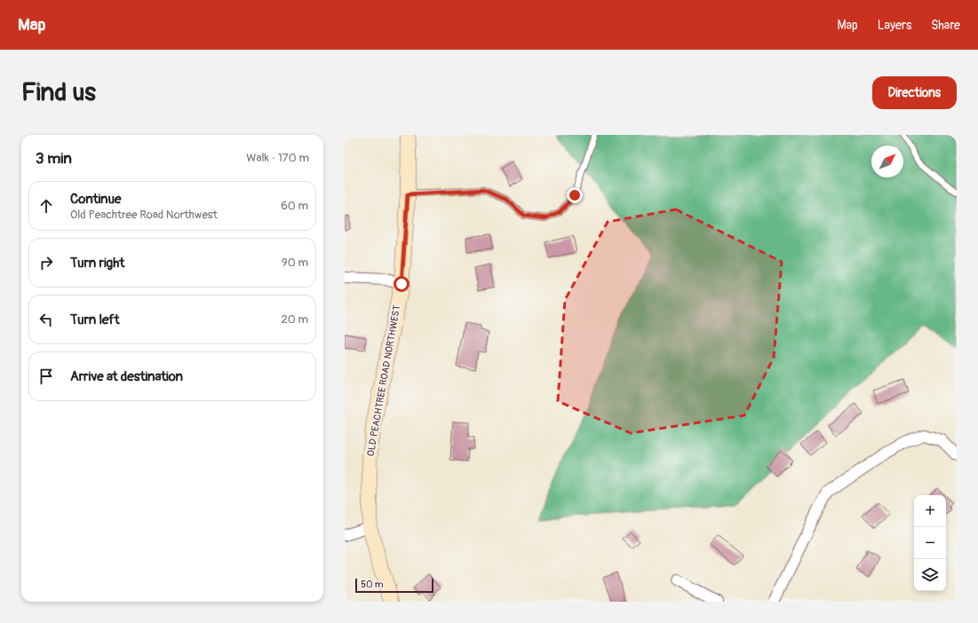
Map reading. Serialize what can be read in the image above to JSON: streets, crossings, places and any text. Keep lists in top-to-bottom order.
{
  "streets": {
    "main road": ["OLD PEACHTREE ROAD NORTHWEST"]
  },
  "scale_bar": "50 m",
  "north": "top right",
  "page": {
    "header": "Map",
    "nav": ["Map", "Layers", "Share"],
    "buttons": "Directions",
    "title": "Find us",
    "heading": ["3 min", "Walk · 170 m"],
    "list": [
      ["Continue", "Old Peachtree Road Northwest", "60 m"],
      ["Turn right", "90 m"],
      ["Turn left", "20 m"],
      "Arrive at destination"
    ],
    "map_buttons": ["+", "−"],
    "scale": "50 m"
  }
}
